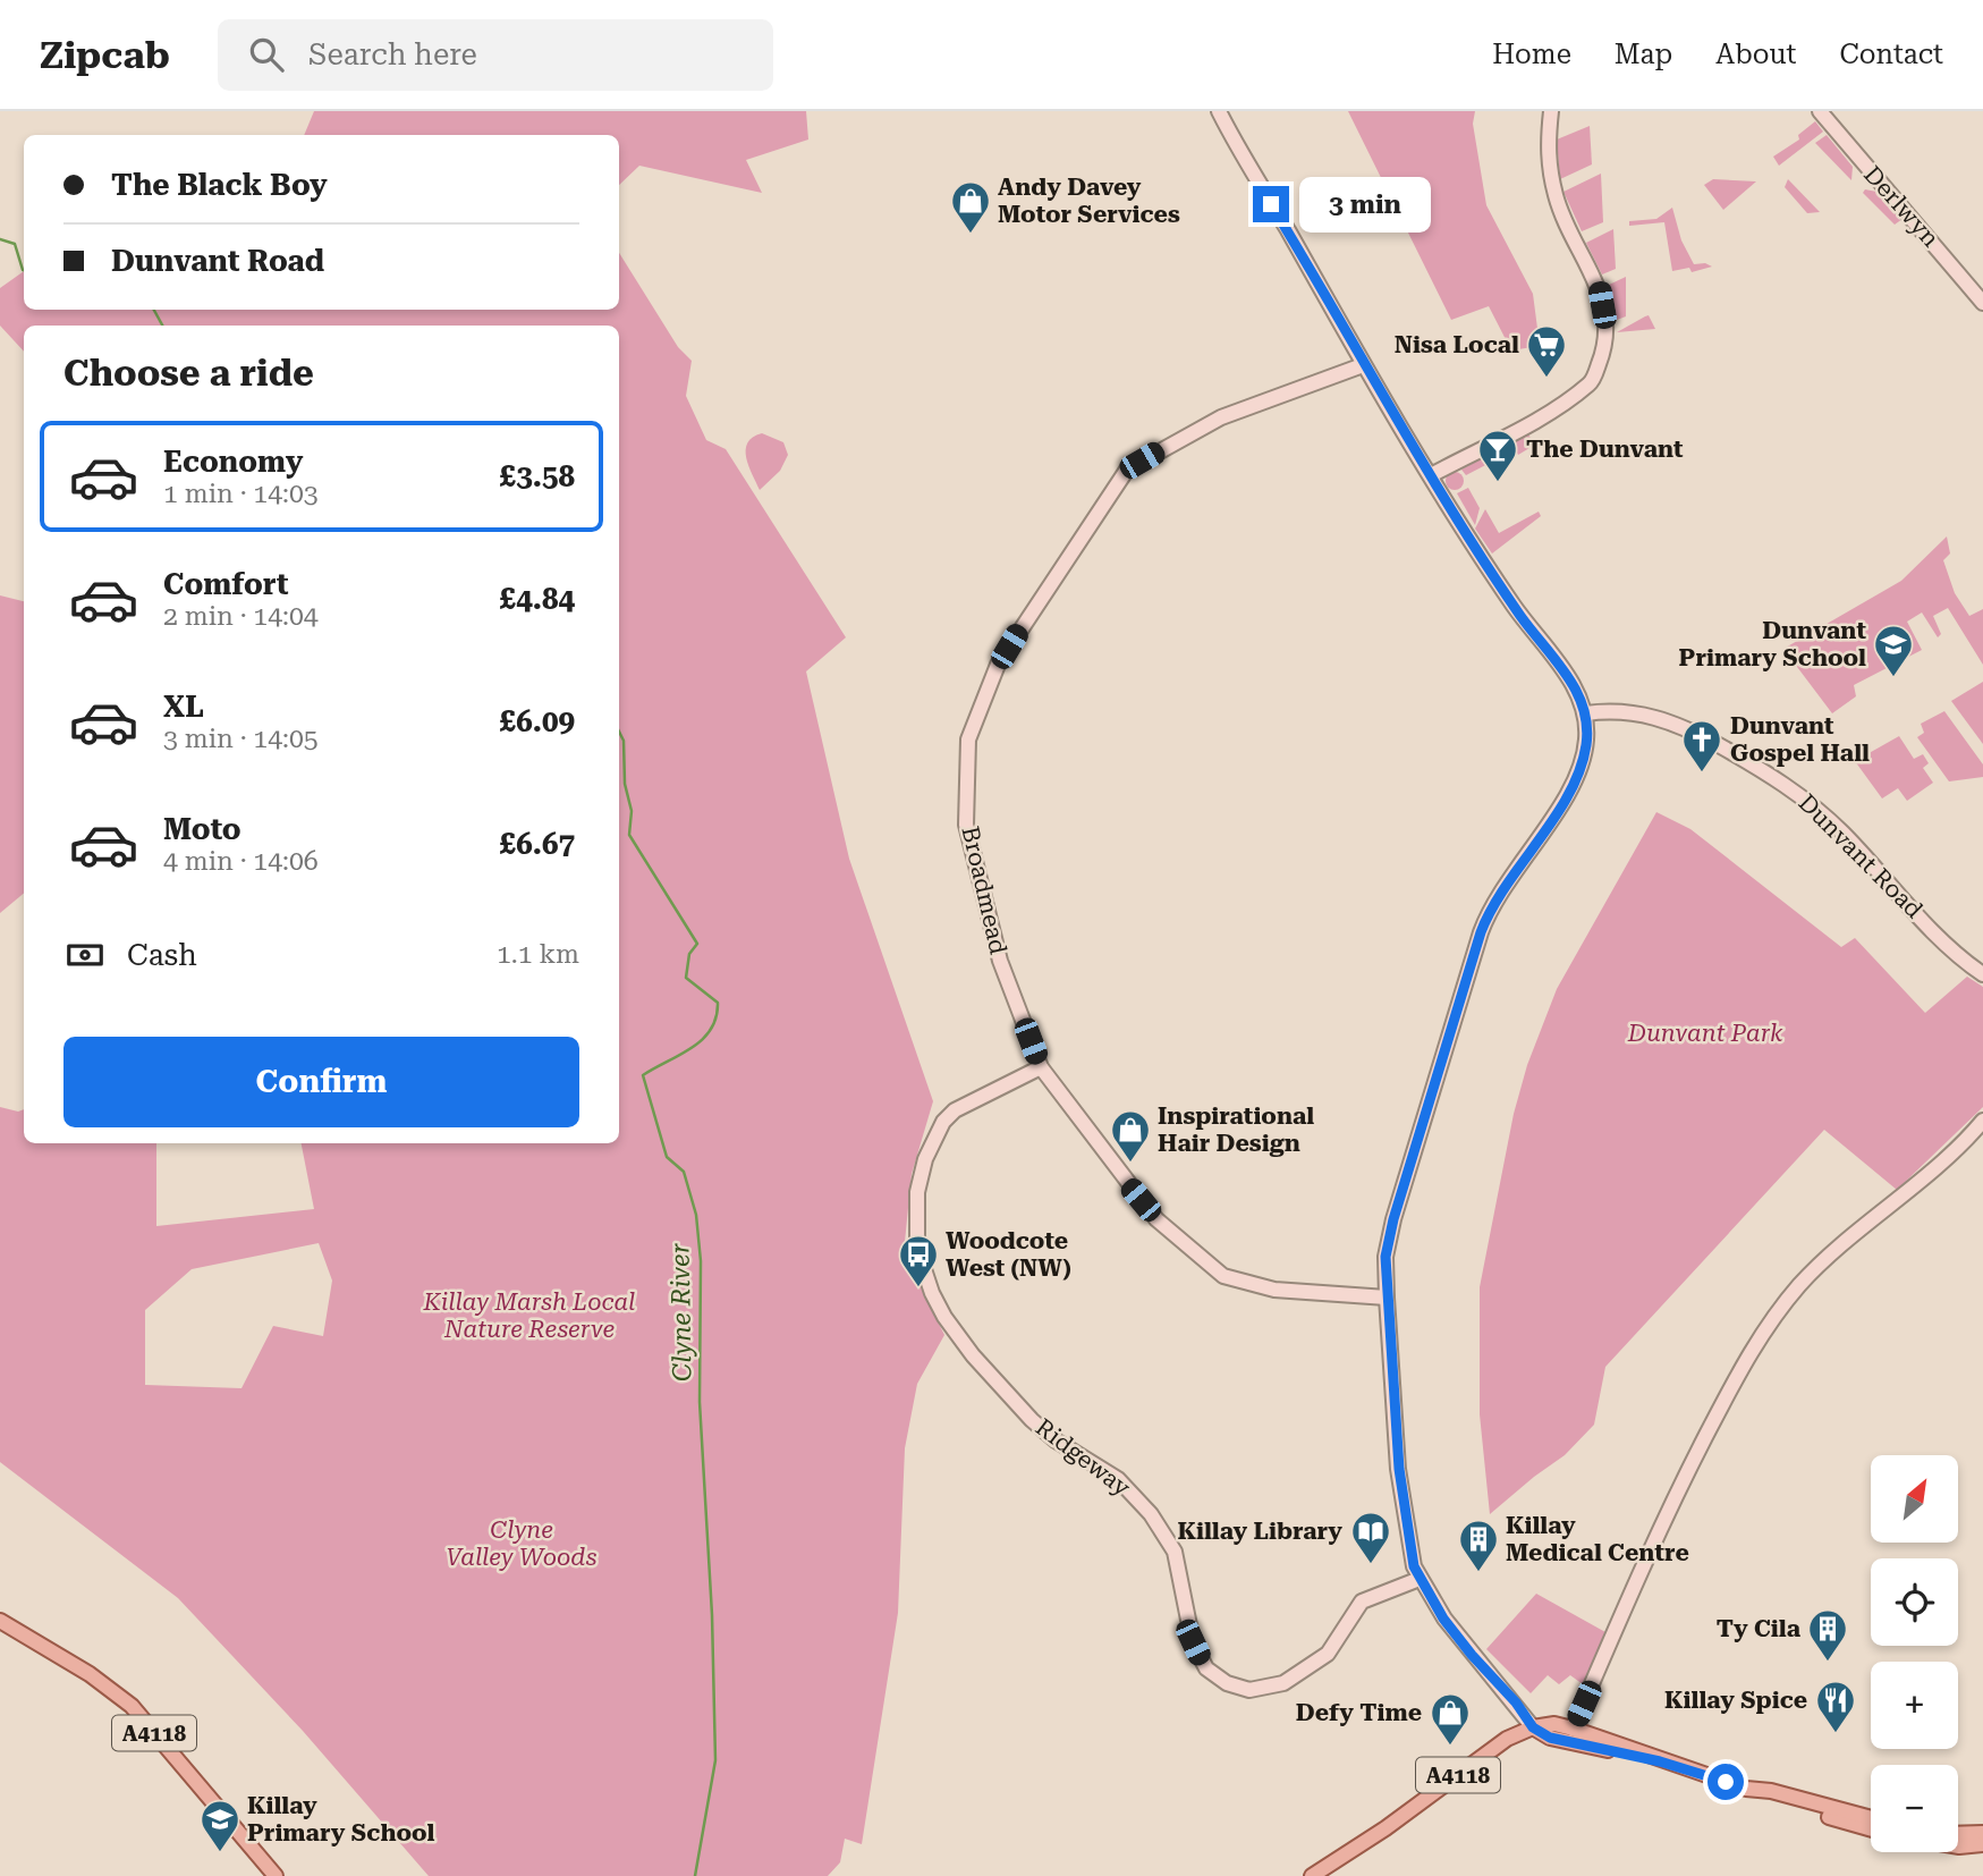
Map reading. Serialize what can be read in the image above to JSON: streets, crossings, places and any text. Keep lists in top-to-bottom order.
{
  "streets": {
    "main road": ["A4118"],
    "street": [
      "Derlwyn",
      "Dunvant Road",
      "Broadmead",
      "Ridgeway"
    ]
  },
  "crossings": [
    ["Broadmead", "Ridgeway"]
  ],
  "water": ["Clyne River"],
  "parks": ["Dunvant Park", "Killay Marsh Local Nature Reserve", "Clyne Valley Woods"],
  "places": {
    "shop": ["Andy Davey Motor Services", "Inspirational Hair Design", "Defy Time"],
    "supermarket": ["Nisa Local"],
    "bar": ["The Dunvant"],
    "school or university": ["Dunvant Primary School", "Killay Primary School"],
    "church": ["Dunvant Gospel Hall"],
    "bus stop": ["Woodcote West (NW)"],
    "library": ["Killay Library"],
    "building": ["Killay Medical Centre", "Ty Cila"],
    "restaurant": ["Killay Spice"]
  },
  "north": "top right",
  "page": {
    "header": "Zipcab",
    "search": "Search here",
    "nav": [
      "Home",
      "Map",
      "About",
      "Contact"
    ],
    "banner": ["The Black Boy", "Dunvant Road"],
    "bubble": "3 min",
    "heading": "Choose a ride",
    "list": [
      {
        "name": "Economy",
        "note": "1 min · 14:03",
        "value": "£3.58"
      },
      {
        "name": "Comfort",
        "note": "2 min · 14:04",
        "value": "£4.84"
      },
      {
        "name": "XL",
        "note": "3 min · 14:05",
        "value": "£6.09"
      },
      {
        "name": "Moto",
        "note": "4 min · 14:06",
        "value": "£6.67"
      }
    ],
    "pay": ["Cash", "1.1 km"],
    "buttons": "Confirm",
    "map_buttons": ["+", "−"]
  }
}
